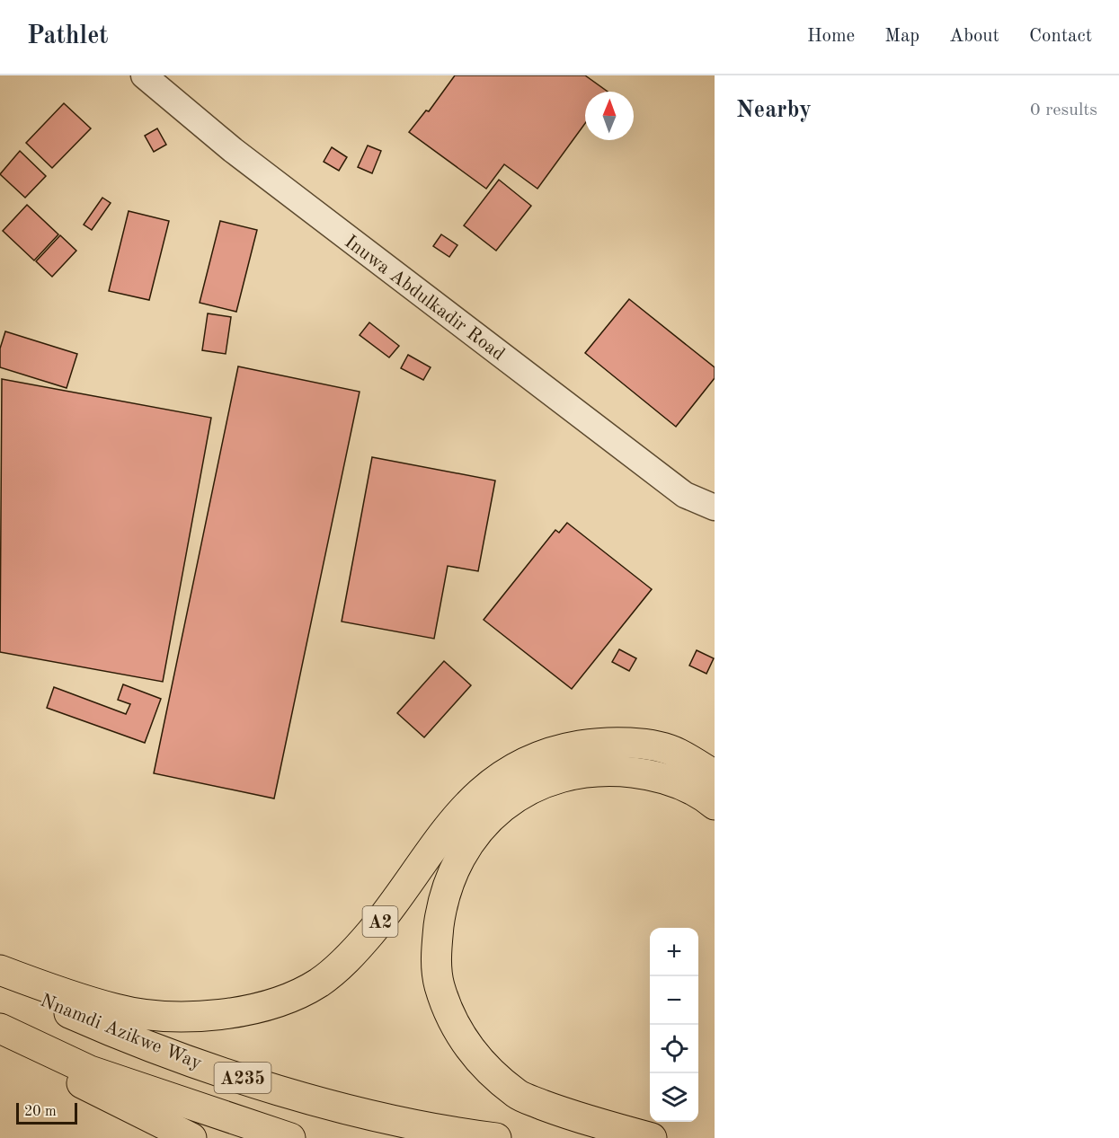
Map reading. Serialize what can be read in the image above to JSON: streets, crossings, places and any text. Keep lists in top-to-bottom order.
{
  "streets": {
    "highway": ["A2", "Nnamdi Azikwe Way", "A235"],
    "street": ["Inuwa Abdulkadir Road"]
  },
  "scale_bar": "20 m",
  "north": "top",
  "page": {
    "header": "Pathlet",
    "nav": [
      "Home",
      "Map",
      "About",
      "Contact"
    ],
    "heading": ["Nearby", "0 results"],
    "map_buttons": ["+", "−"],
    "scale": "20 m"
  }
}
